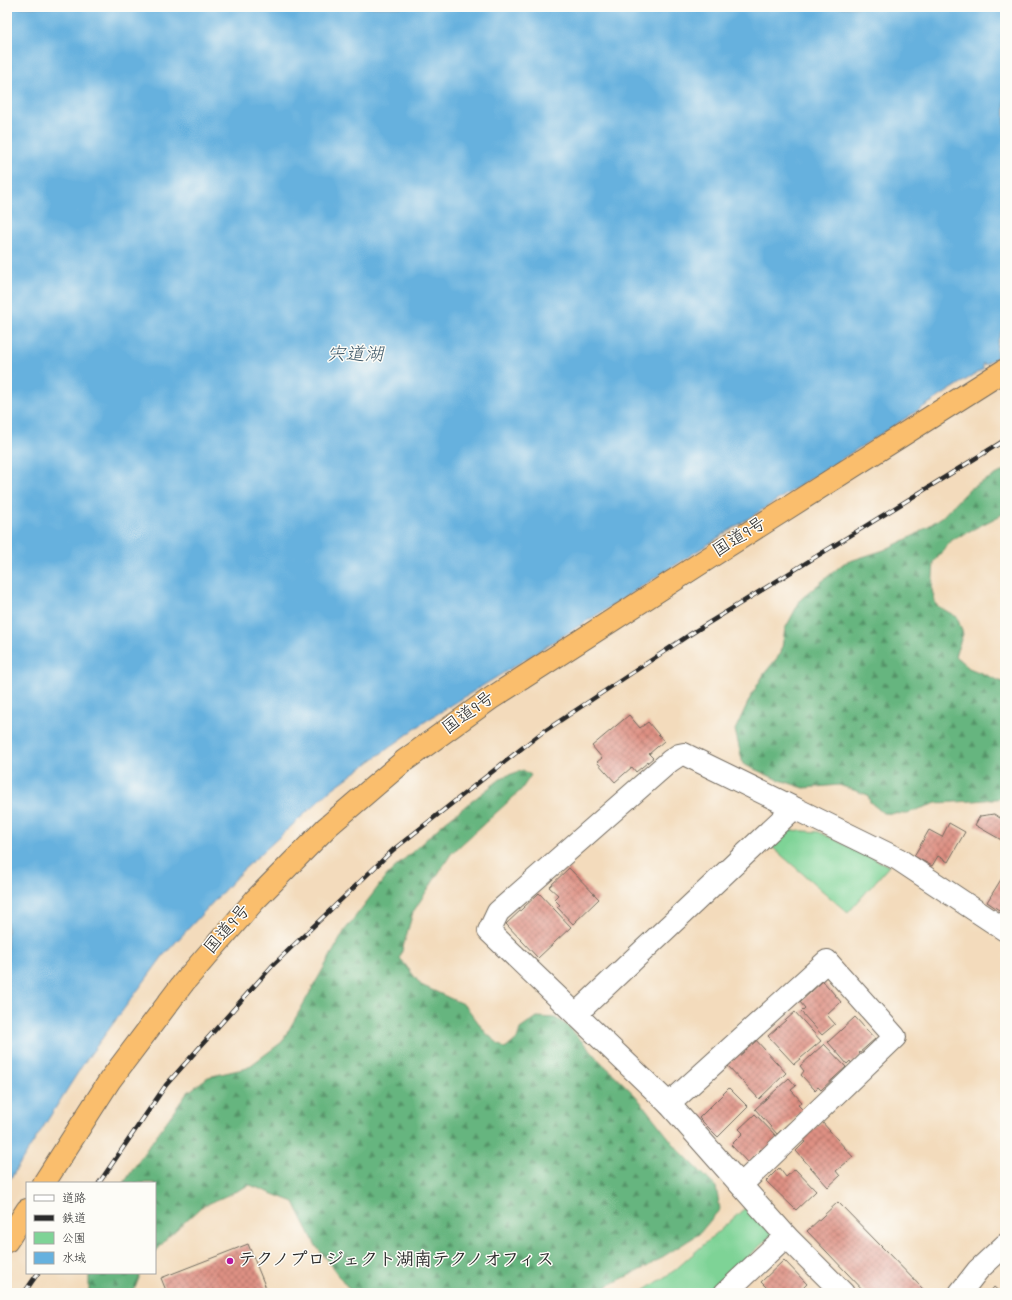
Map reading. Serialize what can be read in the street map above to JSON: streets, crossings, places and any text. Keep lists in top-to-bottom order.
{
  "streets": {
    "highway": ["国道9号"]
  },
  "water": ["宍道湖"],
  "places": ["テクノプロジェクト湖南テクノオフィス"],
  "legend": [
    "道路",
    "鉄道",
    "公園",
    "水域"
  ]
}
